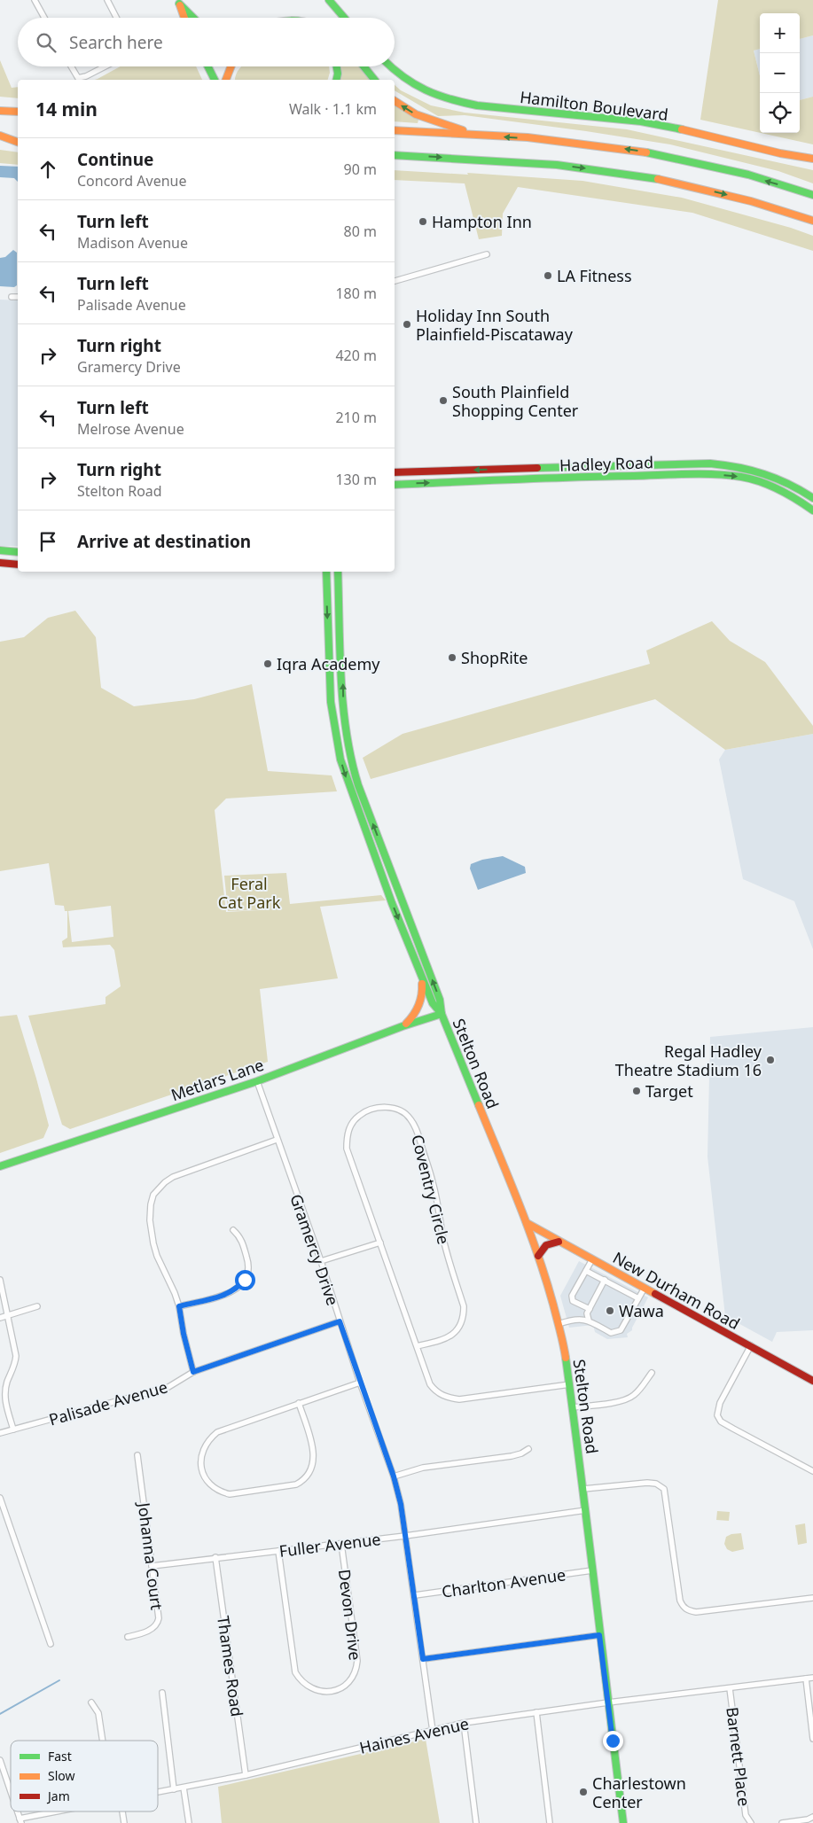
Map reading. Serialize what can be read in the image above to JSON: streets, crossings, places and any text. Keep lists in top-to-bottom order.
{
  "streets": {
    "main road": [
      "Hamilton Boulevard",
      "Hadley Road",
      "Stelton Road",
      "Metlars Lane",
      "New Durham Road"
    ],
    "street": [
      "Coventry Circle",
      "Gramercy Drive",
      "Palisade Avenue",
      "Fuller Avenue",
      "Johanna Court",
      "Charlton Avenue",
      "Devon Drive",
      "Thames Road",
      "Haines Avenue",
      "Barnett Place"
    ]
  },
  "crossings": [
    ["Stelton Road", "Metlars Lane"],
    ["Stelton Road", "Coventry Circle"],
    ["Stelton Road", "New Durham Road"],
    ["Stelton Road", "Fuller Avenue"],
    ["Stelton Road", "Charlton Avenue"],
    ["Stelton Road", "Haines Avenue"],
    ["Metlars Lane", "Gramercy Drive"],
    ["Gramercy Drive", "Palisade Avenue"],
    ["Gramercy Drive", "Fuller Avenue"],
    ["Gramercy Drive", "Charlton Avenue"],
    ["Gramercy Drive", "Haines Avenue"],
    ["Fuller Avenue", "Johanna Court"],
    ["Fuller Avenue", "Devon Drive"],
    ["Fuller Avenue", "Thames Road"],
    ["Thames Road", "Haines Avenue"],
    ["Haines Avenue", "Barnett Place"]
  ],
  "parks": ["Feral Cat Park"],
  "places": [
    "Hampton Inn",
    "LA Fitness",
    "Holiday Inn South Plainfield-Piscataway",
    "South Plainfield Shopping Center",
    "ShopRite",
    "Iqra Academy",
    "Regal Hadley Theatre Stadium 16",
    "Target",
    "Wawa",
    "Charlestown Center"
  ],
  "legend": ["Fast", "Slow", "Jam"],
  "page": {
    "map_buttons": ["+", "−"],
    "search": "Search here",
    "heading": ["14 min", "Walk · 1.1 km"],
    "list": [
      ["Continue", "Concord Avenue", "90 m"],
      ["Turn left", "Madison Avenue", "80 m"],
      ["Turn left", "Palisade Avenue", "180 m"],
      ["Turn right", "Gramercy Drive", "420 m"],
      ["Turn left", "Melrose Avenue", "210 m"],
      ["Turn right", "Stelton Road", "130 m"],
      "Arrive at destination"
    ]
  }
}
